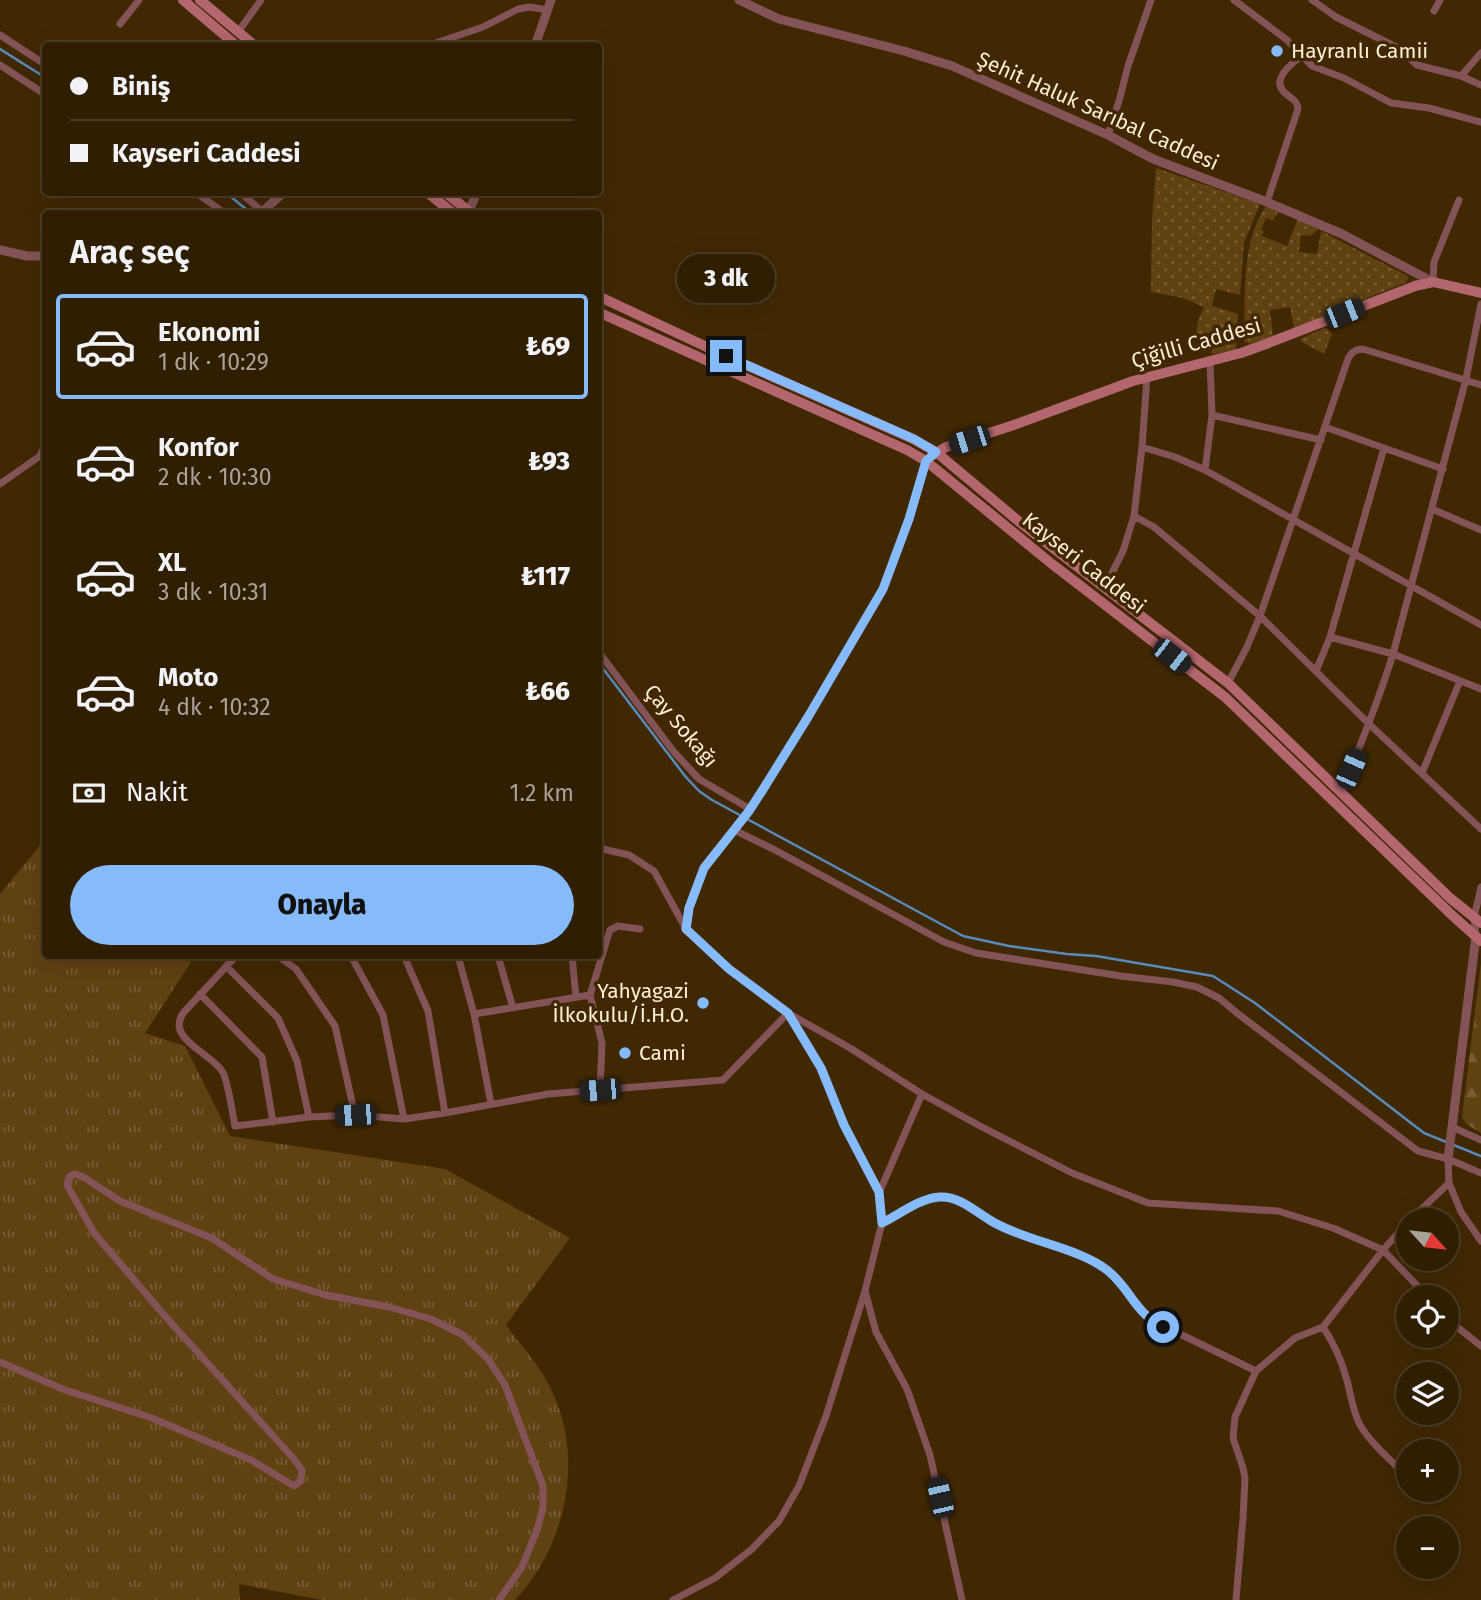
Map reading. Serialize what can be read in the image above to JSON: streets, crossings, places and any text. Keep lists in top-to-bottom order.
{
  "streets": {
    "main road": ["Çiğilli Caddesi", "Kayseri Caddesi"],
    "street": ["Şehit Haluk Sarıbal Caddesi", "Çay Sokağı"]
  },
  "crossings": [
    ["Şehit Haluk Sarıbal Caddesi", "Çiğilli Caddesi"],
    ["Çiğilli Caddesi", "Kayseri Caddesi"]
  ],
  "places": ["Hayranlı Camii", "Yahyagazi İlkokulu/İ.H.O.", "Cami"],
  "north": "bottom right",
  "page": {
    "banner": ["Biniş", "Kayseri Caddesi"],
    "heading": "Araç seç",
    "bubble": "3 dk",
    "list": [
      {
        "name": "Ekonomi",
        "note": "1 dk · 10:29",
        "value": "₺69"
      },
      {
        "name": "Konfor",
        "note": "2 dk · 10:30",
        "value": "₺93"
      },
      {
        "name": "XL",
        "note": "3 dk · 10:31",
        "value": "₺117"
      },
      {
        "name": "Moto",
        "note": "4 dk · 10:32",
        "value": "₺66"
      }
    ],
    "pay": ["Nakit", "1.2 km"],
    "buttons": "Onayla",
    "map_buttons": ["+", "−"]
  }
}
